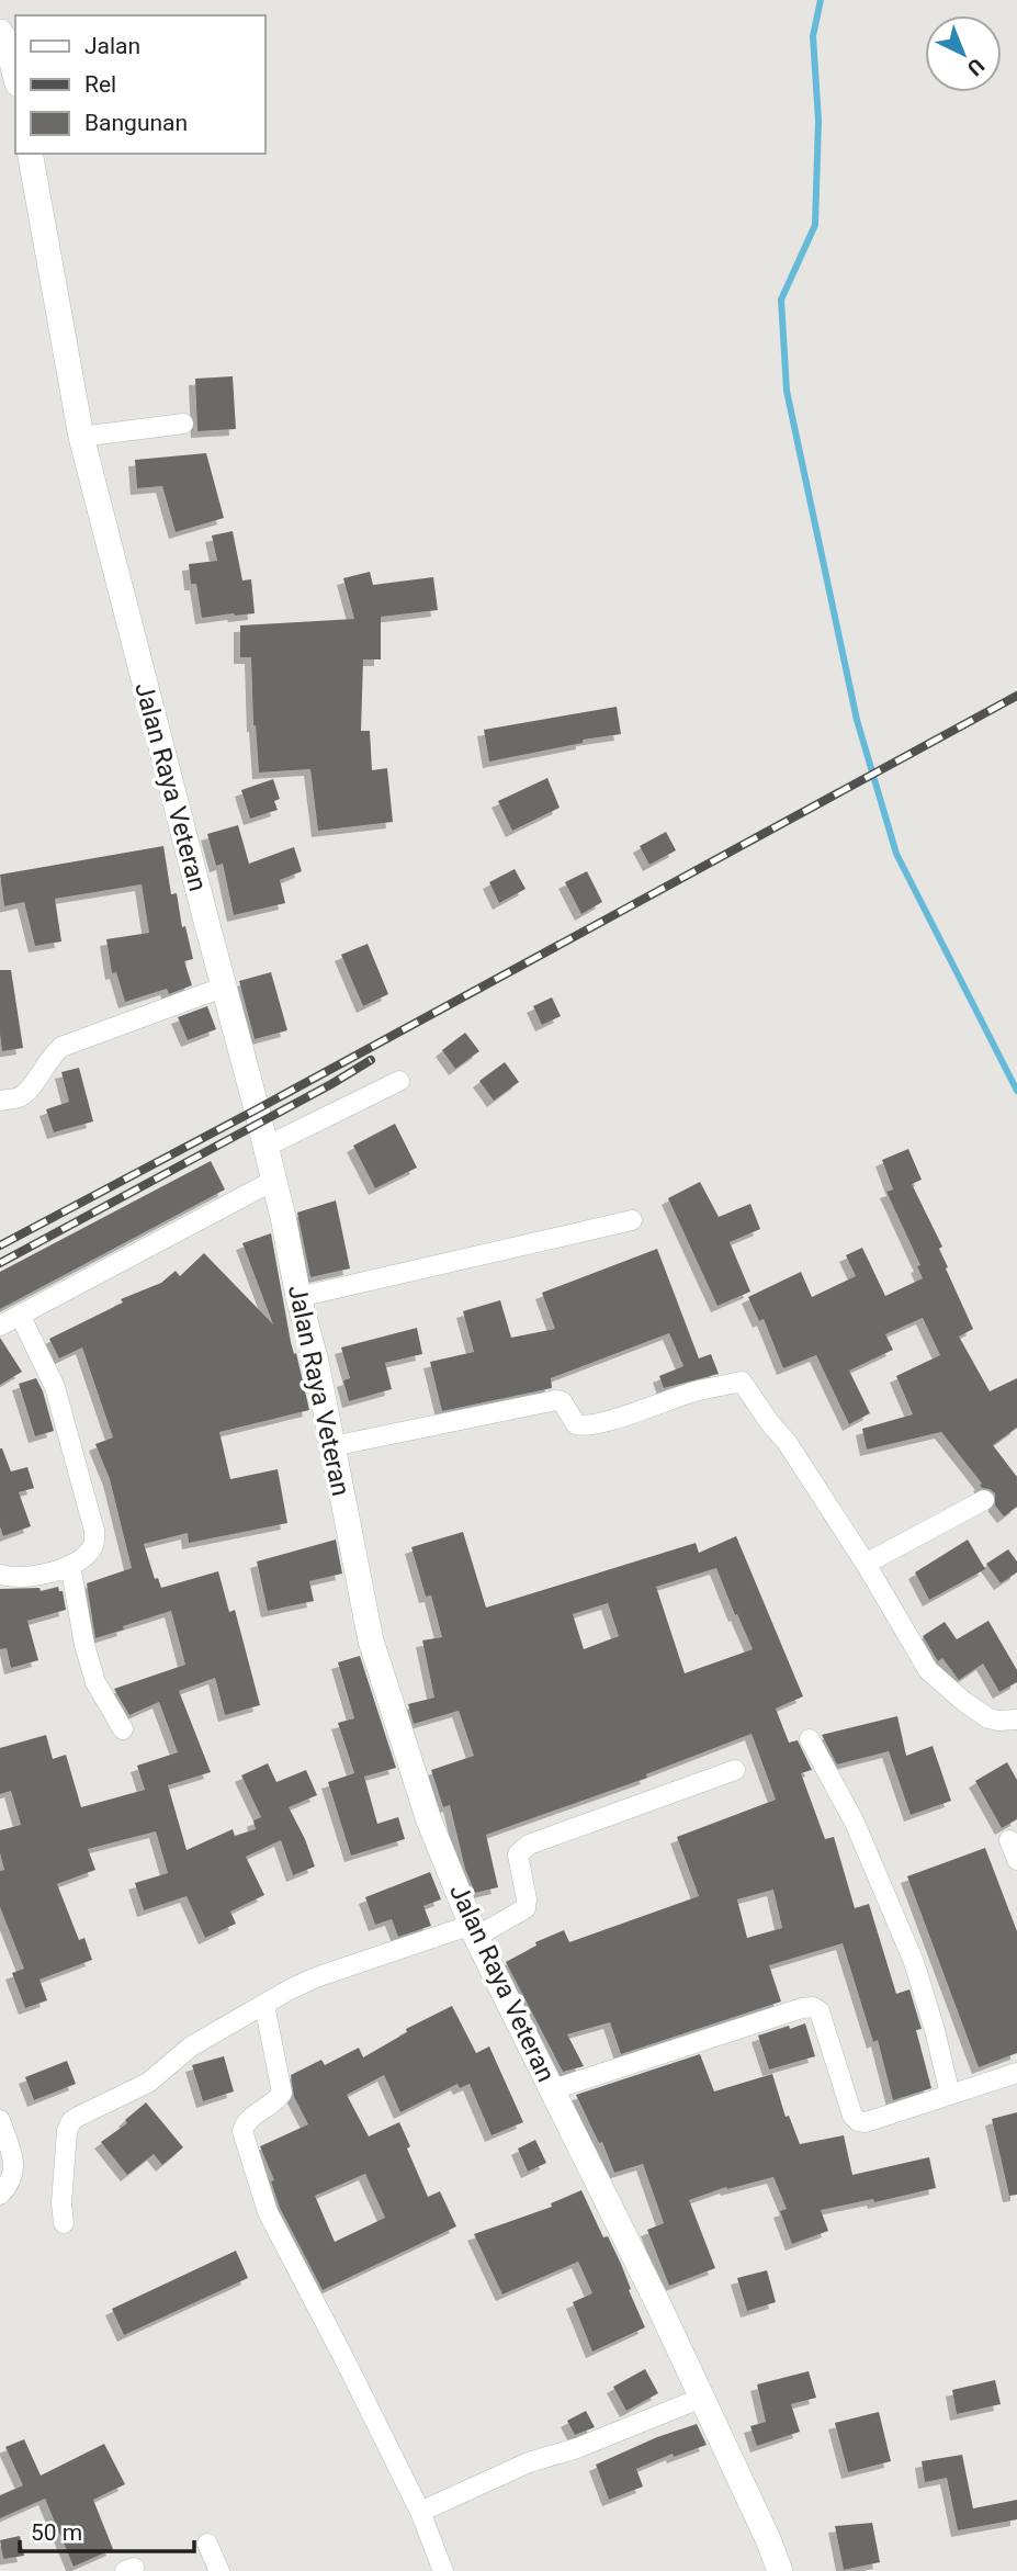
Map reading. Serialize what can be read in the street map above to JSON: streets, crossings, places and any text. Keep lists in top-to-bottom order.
{
  "streets": {
    "street": ["Jalan Raya Veteran"]
  },
  "legend": ["Jalan", "Rel", "Bangunan"],
  "scale_bar": "50 m",
  "north": "bottom right"
}
